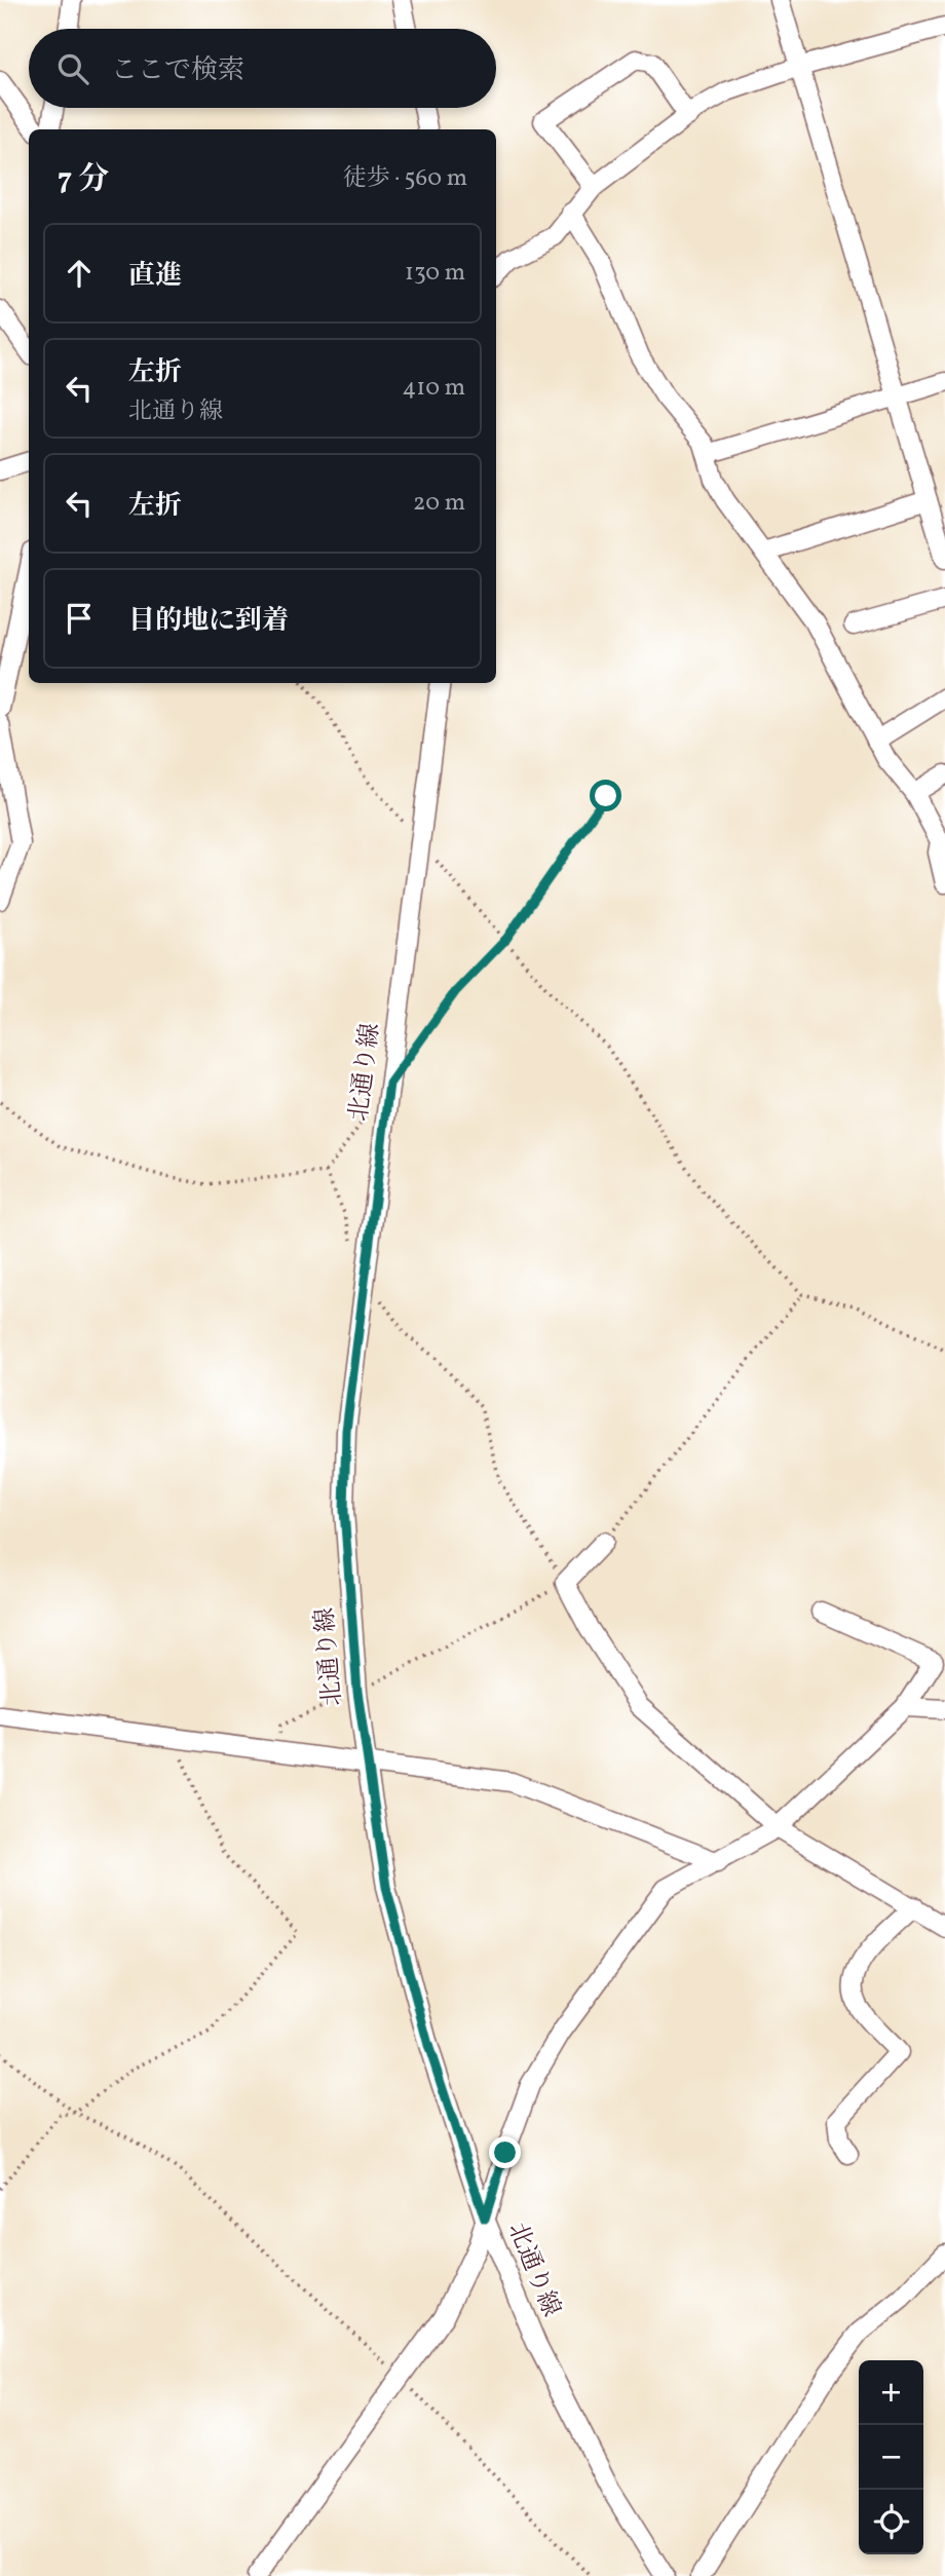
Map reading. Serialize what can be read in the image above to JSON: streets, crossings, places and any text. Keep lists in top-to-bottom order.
{
  "streets": {
    "street": ["北通り線"]
  },
  "page": {
    "search": "ここで検索",
    "heading": ["7 分", "徒歩 · 560 m"],
    "list": [
      ["直進", "130 m"],
      ["左折", "北通り線", "410 m"],
      ["左折", "20 m"],
      "目的地に到着"
    ],
    "map_buttons": ["+", "−"]
  }
}
